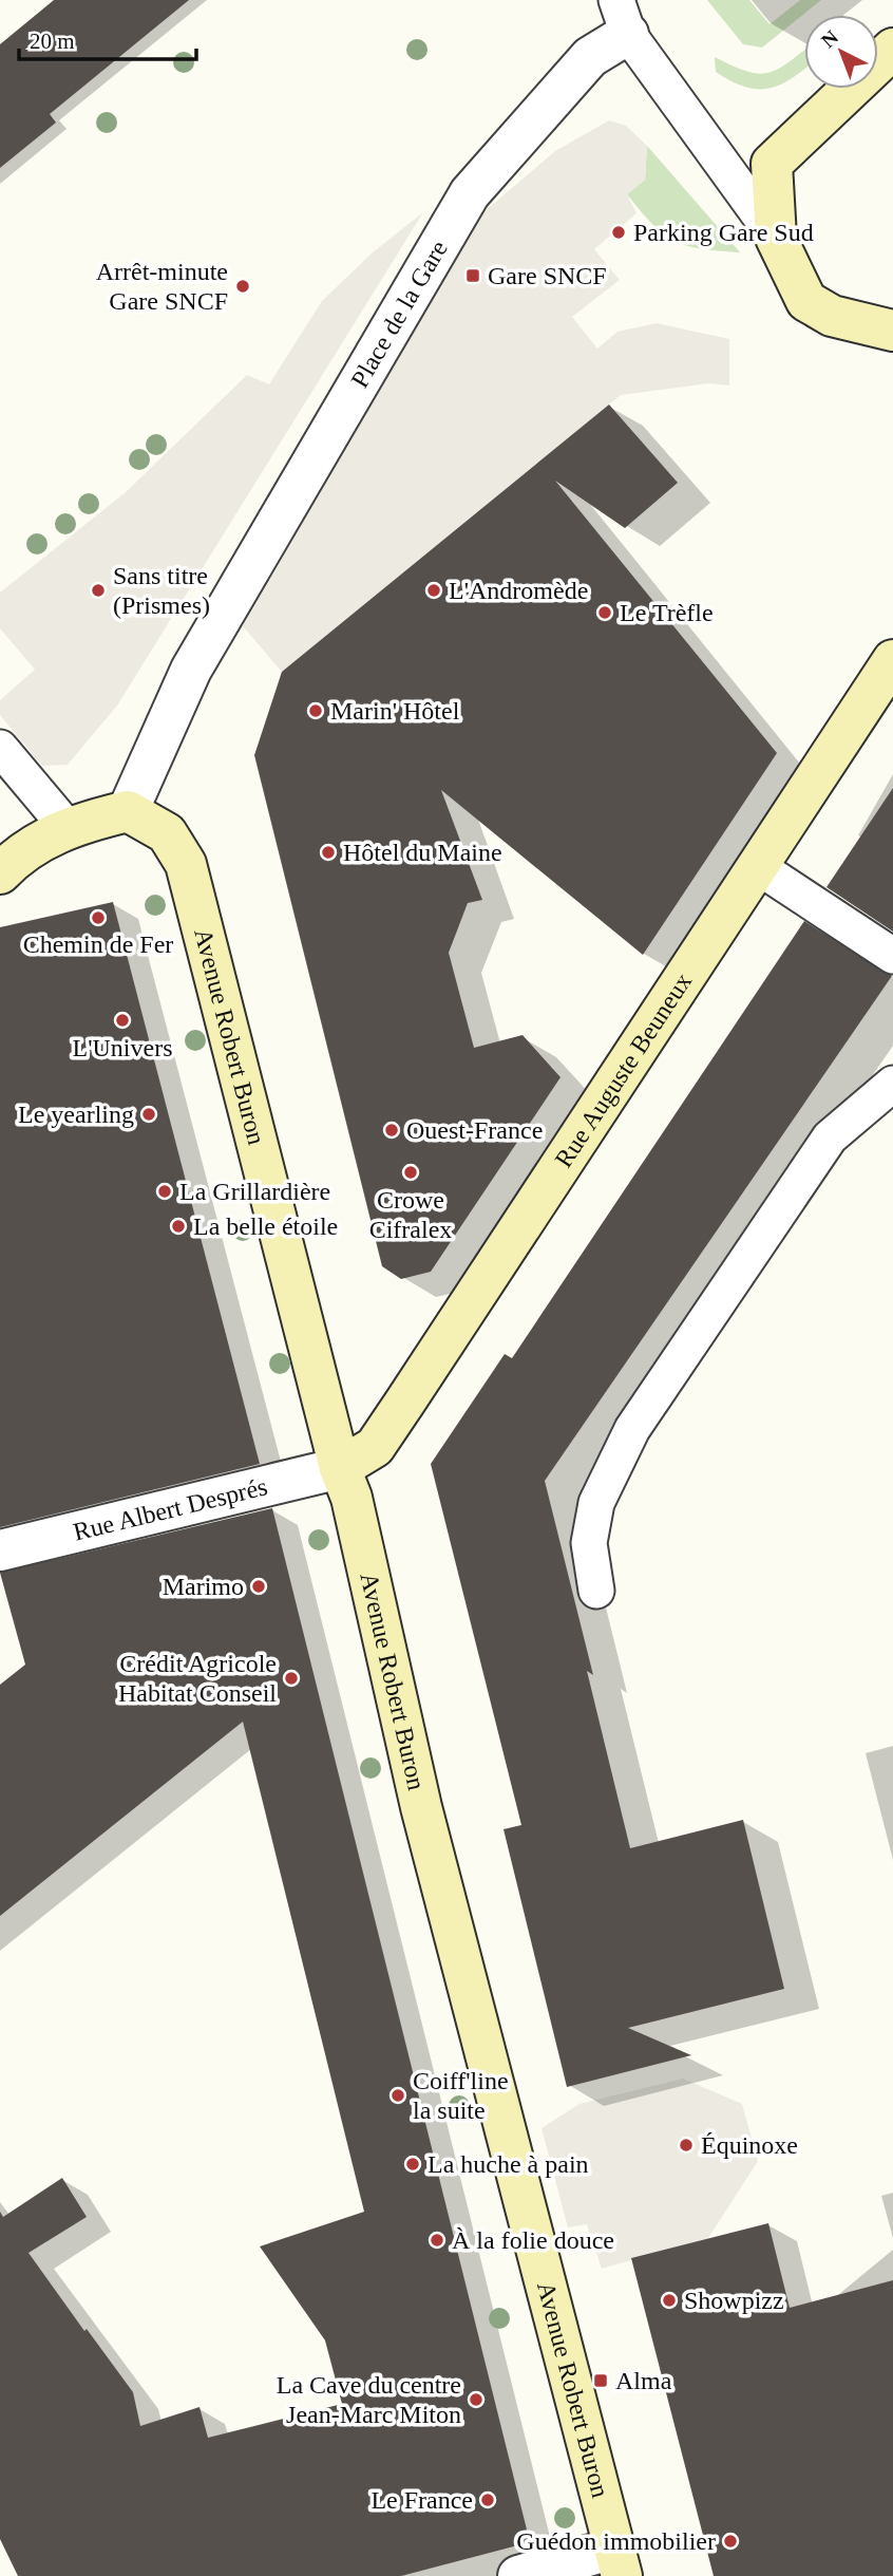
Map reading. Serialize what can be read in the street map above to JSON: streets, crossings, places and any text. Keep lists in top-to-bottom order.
{
  "streets": {
    "main road": ["Avenue Robert Buron", "Rue Auguste Beuneux"],
    "street": ["Place de la Gare", "Rue Albert Després"]
  },
  "crossings": [
    ["Place de la Gare", "Avenue Robert Buron"],
    ["Avenue Robert Buron", "Rue Auguste Beuneux"],
    ["Avenue Robert Buron", "Rue Albert Després"],
    ["Rue Auguste Beuneux", "Rue Albert Després"]
  ],
  "places": {
    "other": [
      "Parking Gare Sud",
      "Arrêt-minute Gare SNCF",
      "Sans titre (Prismes)",
      "L'Andromède",
      "Le Trèfle",
      "Marin' Hôtel",
      "Hôtel du Maine",
      "Chemin de Fer",
      "L'Univers",
      "Le yearling",
      "Ouest-France",
      "Crowe Cifralex",
      "La Grillardière",
      "La belle étoile",
      "Marimo",
      "Crédit Agricole Habitat Conseil",
      "Coiff'line la suite",
      "Équinoxe",
      "La huche à pain",
      "À la folie douce",
      "Showpizz",
      "La Cave du centre Jean-Marc Miton",
      "Le France",
      "Guédon immobilier"
    ],
    "transit": ["Gare SNCF", "Alma"]
  },
  "scale_bar": "20 m",
  "north": "top left"
}
